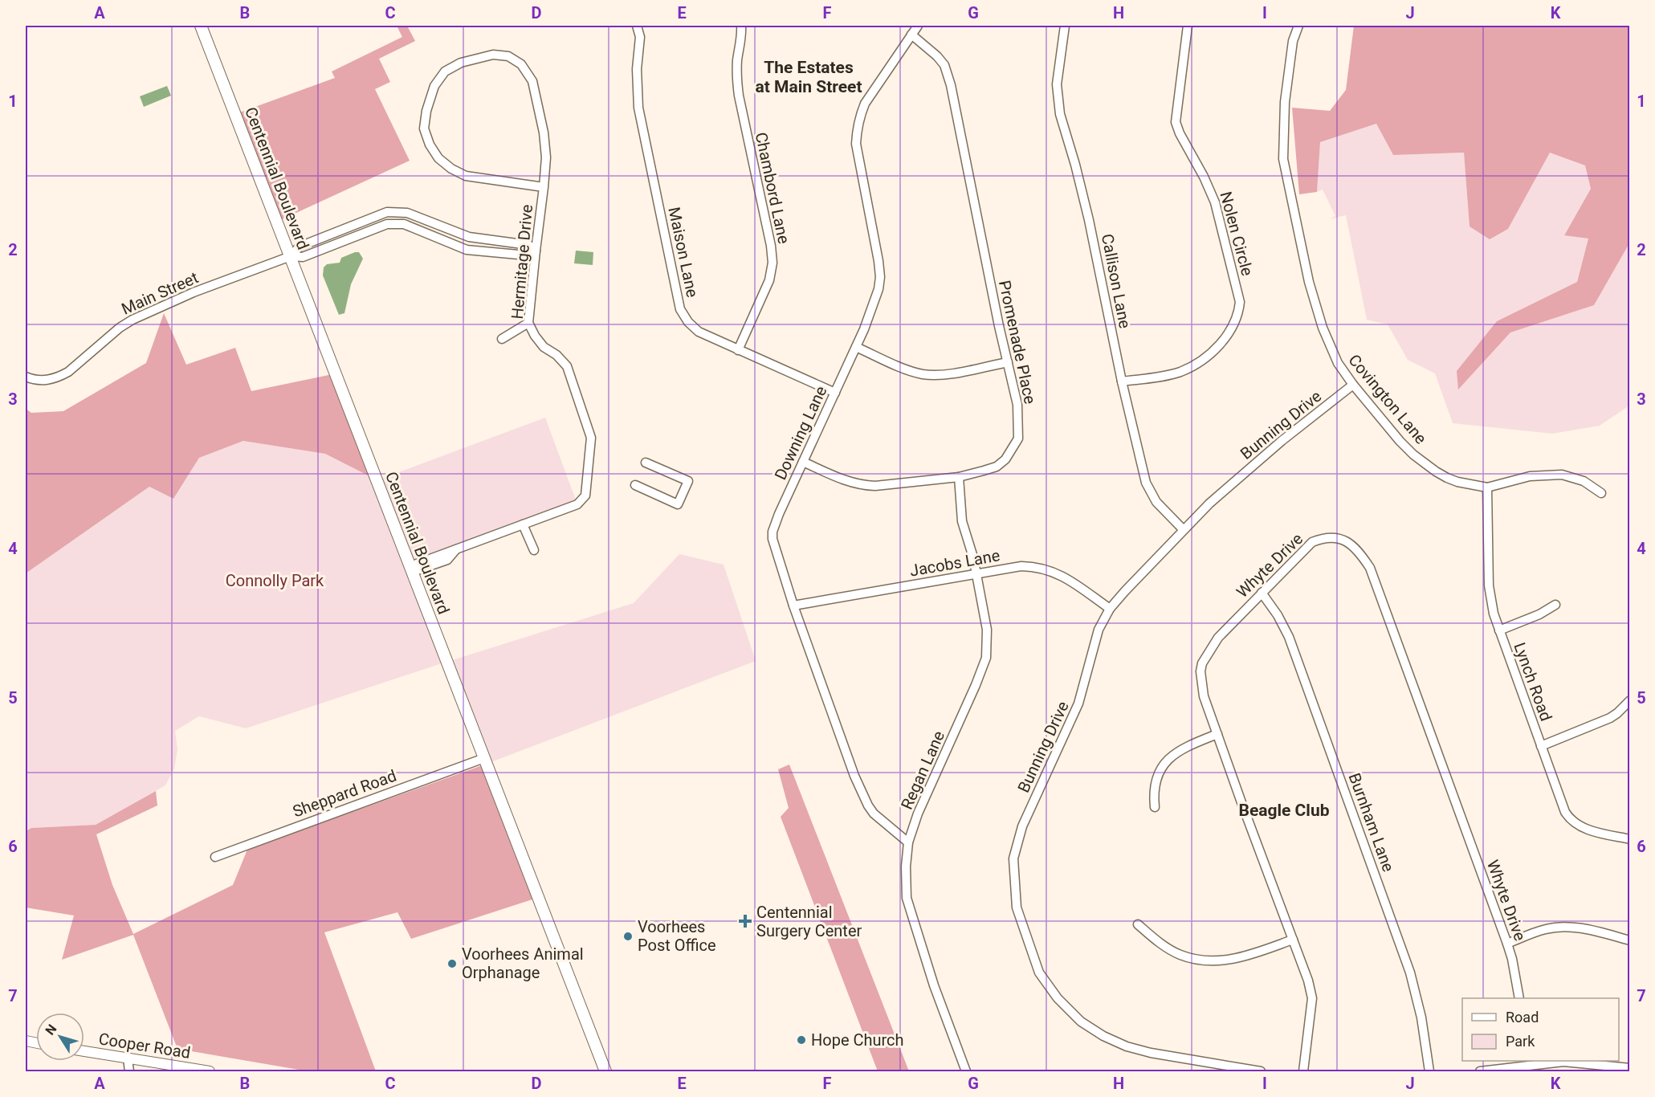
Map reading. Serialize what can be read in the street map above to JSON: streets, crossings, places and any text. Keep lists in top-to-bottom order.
{
  "streets": {
    "main road": ["Centennial Boulevard"],
    "street": [
      "Chambord Lane",
      "Nolen Circle",
      "Maison Lane",
      "Hermitage Drive",
      "Callison Lane",
      "Main Street",
      "Promenade Place",
      "Covington Lane",
      "Bunning Drive",
      "Downing Lane",
      "Jacobs Lane",
      "Whyte Drive",
      "Lynch Road",
      "Regan Lane",
      "Sheppard Road",
      "Burnham Lane",
      "Cooper Road"
    ]
  },
  "crossings": [
    ["Centennial Boulevard", "Hermitage Drive"],
    ["Centennial Boulevard", "Main Street"],
    ["Centennial Boulevard", "Sheppard Road"],
    ["Chambord Lane", "Maison Lane"],
    ["Nolen Circle", "Callison Lane"],
    ["Maison Lane", "Downing Lane"],
    ["Hermitage Drive", "Main Street"],
    ["Callison Lane", "Bunning Drive"],
    ["Promenade Place", "Downing Lane"],
    ["Promenade Place", "Regan Lane"],
    ["Covington Lane", "Bunning Drive"],
    ["Covington Lane", "Lynch Road"],
    ["Bunning Drive", "Jacobs Lane"],
    ["Downing Lane", "Jacobs Lane"],
    ["Downing Lane", "Regan Lane"],
    ["Jacobs Lane", "Regan Lane"],
    ["Whyte Drive", "Burnham Lane"]
  ],
  "districts": ["The Estates at Main Street", "Beagle Club"],
  "parks": ["Connolly Park"],
  "places": {
    "health": ["Centennial Surgery Center"],
    "other": ["Voorhees Post Office", "Voorhees Animal Orphanage", "Hope Church"]
  },
  "legend": ["Road", "Park"],
  "north": "top left",
  "grid": {
    "columns": [
      "A",
      "B",
      "C",
      "D",
      "E",
      "F",
      "G",
      "H",
      "I",
      "J",
      "K"
    ],
    "rows": [
      "1",
      "2",
      "3",
      "4",
      "5",
      "6",
      "7"
    ]
  }
}
